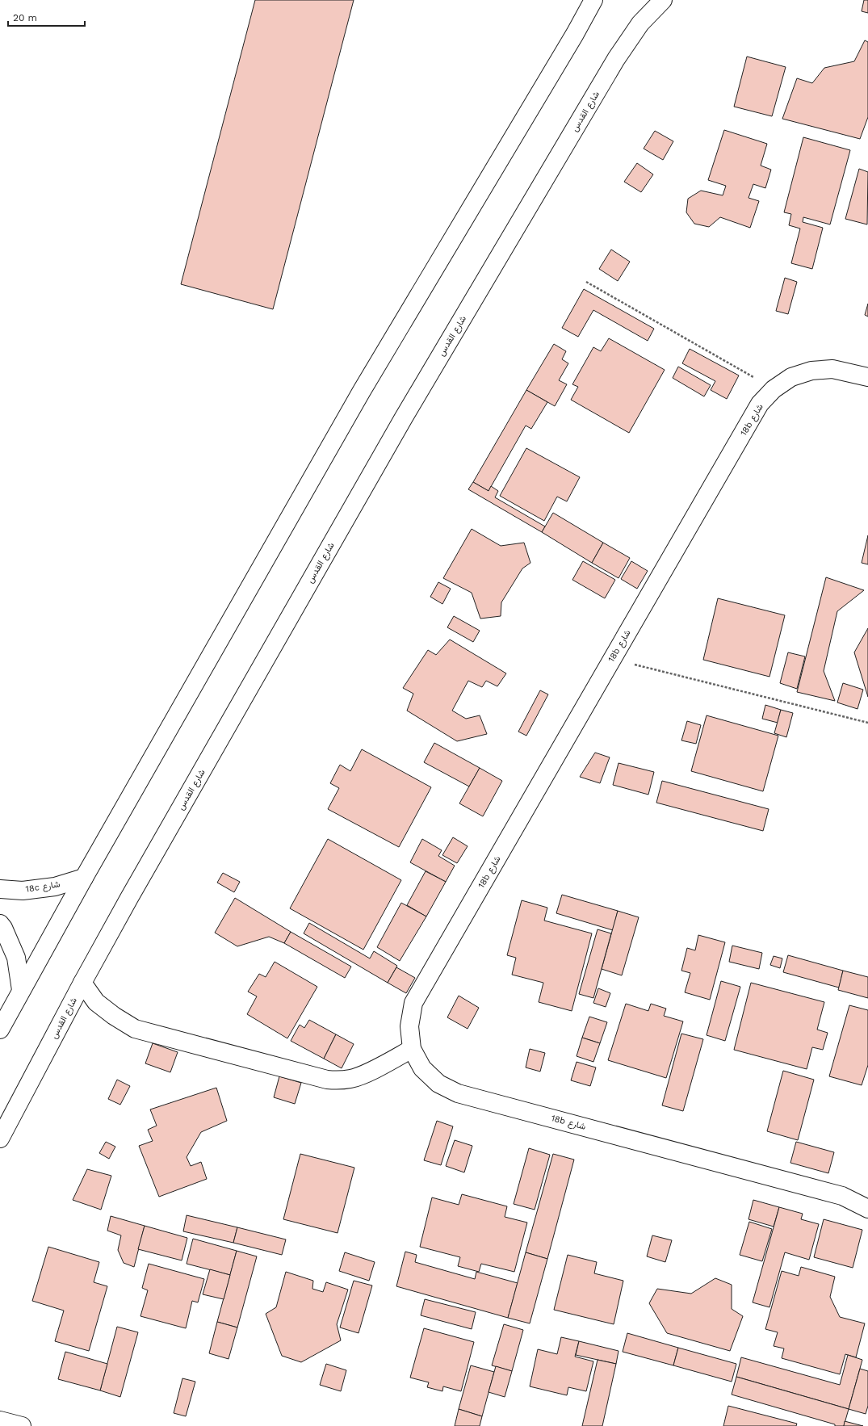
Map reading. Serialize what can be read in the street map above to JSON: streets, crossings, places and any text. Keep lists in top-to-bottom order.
{
  "streets": {
    "main road": ["شارع القدس", "18b شارع", "18c شارع"]
  },
  "scale_bar": "20 m"
}
